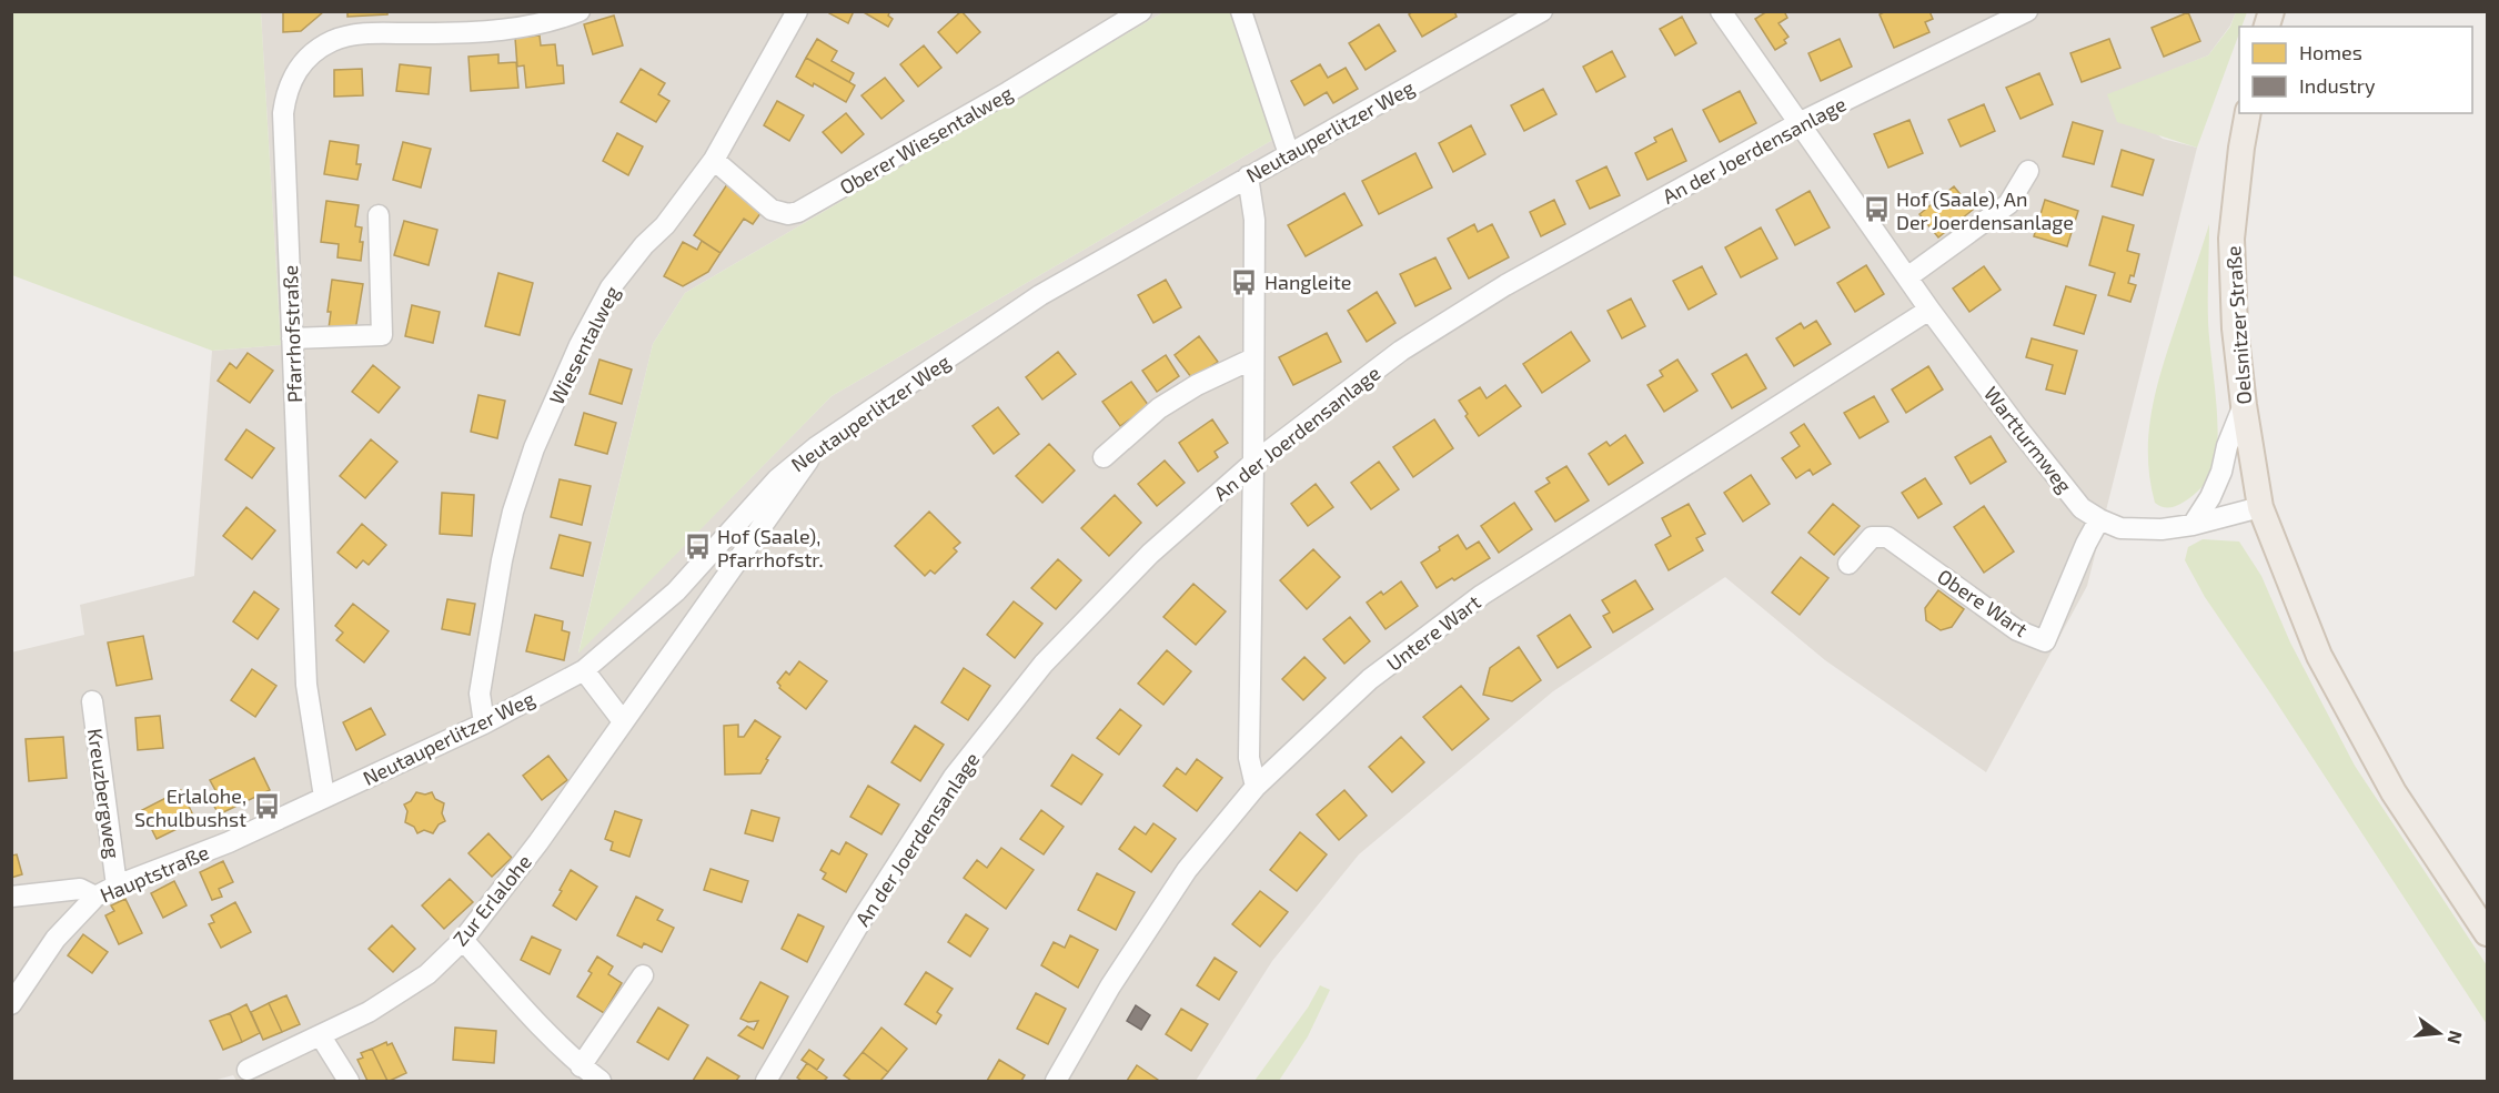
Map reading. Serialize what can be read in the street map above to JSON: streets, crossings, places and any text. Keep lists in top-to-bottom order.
{
  "streets": {
    "main road": ["Oelsnitzer Straße"],
    "street": [
      "Neutauperlitzer Weg",
      "Oberer Wiesentalweg",
      "An der Joerdensanlage",
      "Pfarrhofstraße",
      "Wiesentalweg",
      "Wartturmweg",
      "Obere Wart",
      "Untere Wart",
      "Kreuzbergweg",
      "Hauptstraße",
      "Zur Erlalohe"
    ]
  },
  "crossings": [
    ["Neutauperlitzer Weg", "Pfarrhofstraße"],
    ["Neutauperlitzer Weg", "Wiesentalweg"],
    ["Neutauperlitzer Weg", "Hauptstraße"],
    ["Neutauperlitzer Weg", "Zur Erlalohe"],
    ["Oberer Wiesentalweg", "Wiesentalweg"],
    ["An der Joerdensanlage", "Wartturmweg"],
    ["Oelsnitzer Straße", "Wartturmweg"],
    ["Wartturmweg", "Obere Wart"],
    ["Wartturmweg", "Untere Wart"],
    ["Kreuzbergweg", "Hauptstraße"]
  ],
  "places": {
    "bus stop": [
      "Hof (Saale), An Der Joerdensanlage",
      "Hangleite",
      "Hof (Saale), Pfarrhofstr.",
      "Erlalohe, Schulbushst"
    ]
  },
  "legend": ["Homes", "Industry"],
  "north": "right"
}
